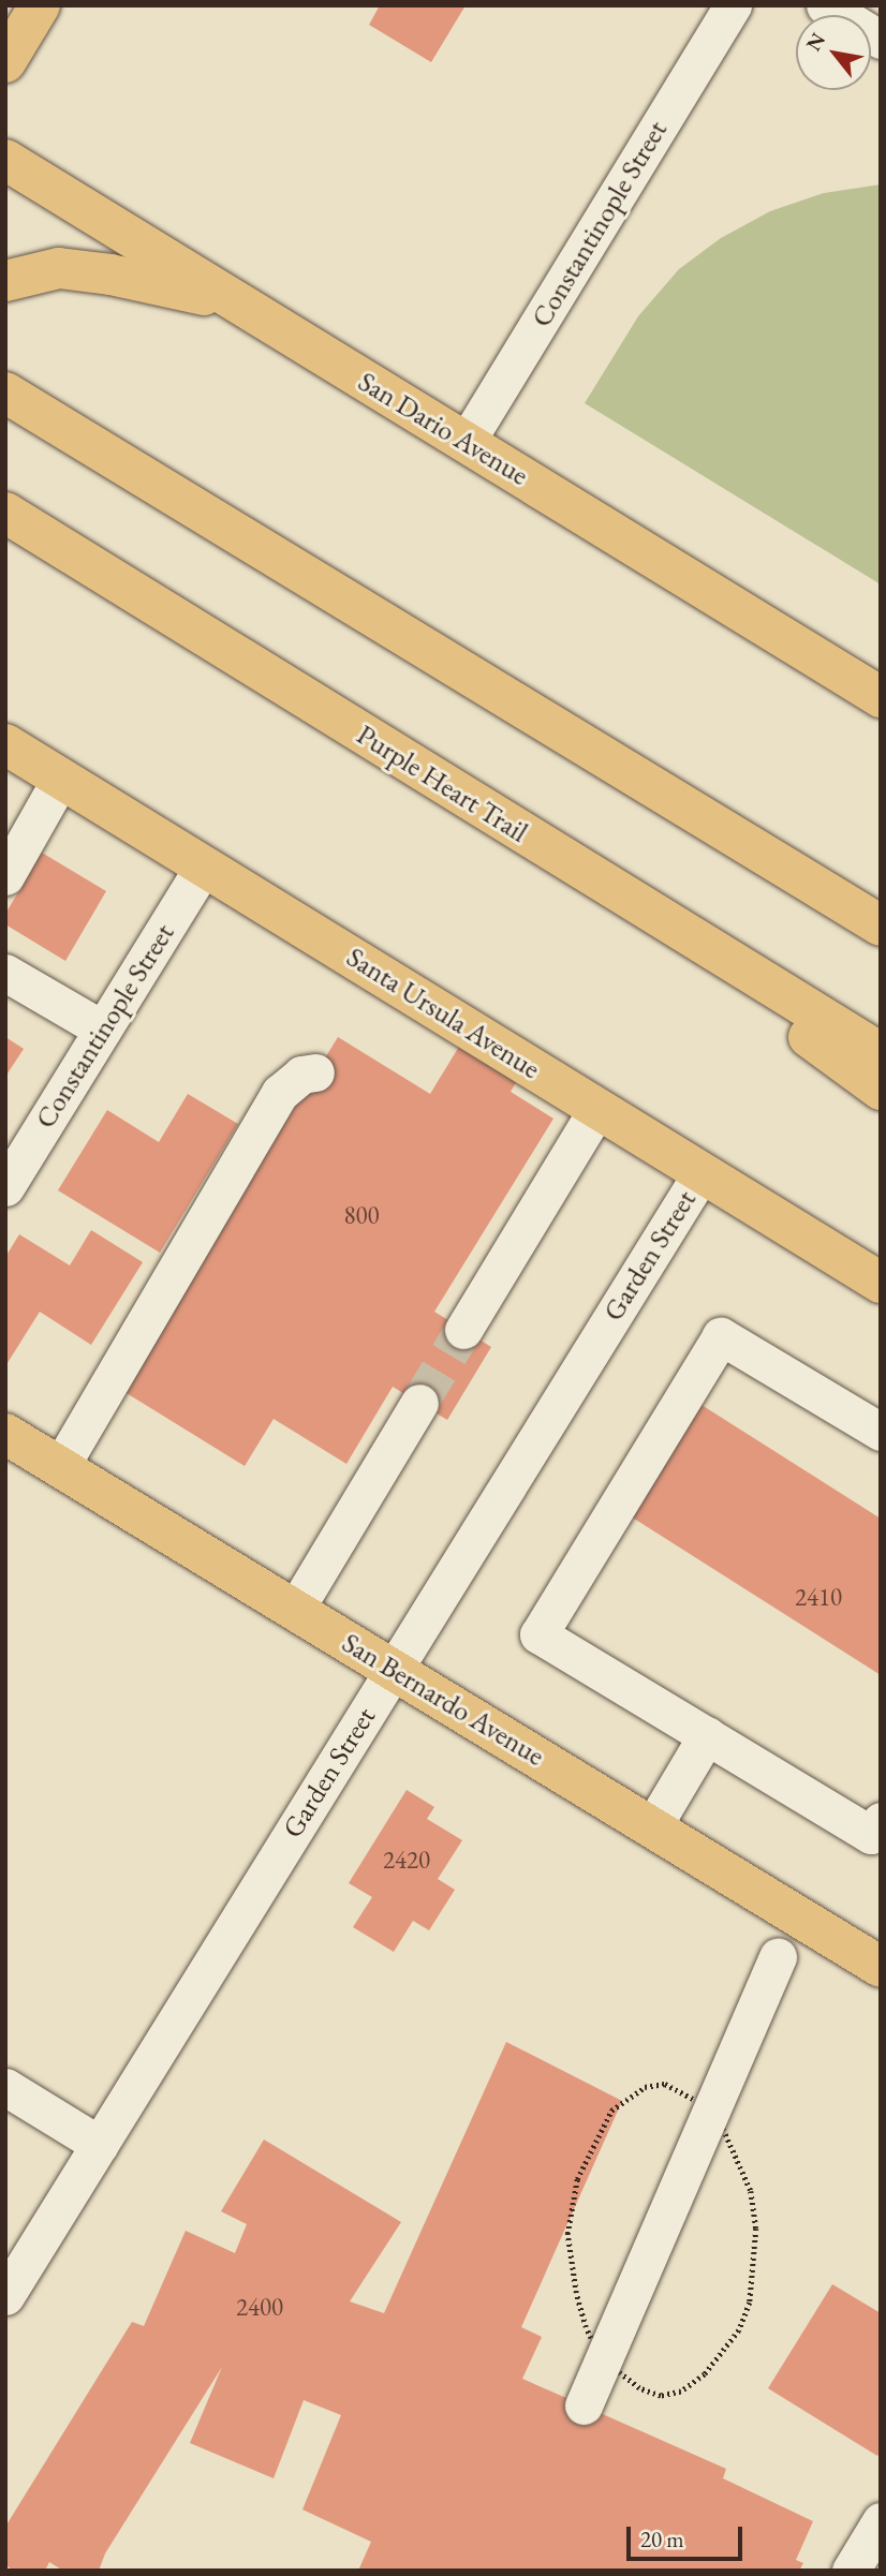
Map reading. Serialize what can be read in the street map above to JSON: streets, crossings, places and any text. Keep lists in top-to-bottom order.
{
  "streets": {
    "main road": [
      "San Dario Avenue",
      "Purple Heart Trail",
      "Santa Ursula Avenue",
      "San Bernardo Avenue"
    ],
    "street": ["Constantinople Street", "Garden Street"]
  },
  "crossings": [
    ["Constantinople Street", "San Dario Avenue"],
    ["Constantinople Street", "Santa Ursula Avenue"],
    ["Santa Ursula Avenue", "Garden Street"],
    ["Garden Street", "San Bernardo Avenue"]
  ],
  "house_numbers": [
    "800",
    "2410",
    "2420",
    "2400"
  ],
  "scale_bar": "20 m",
  "north": "top left"
}
